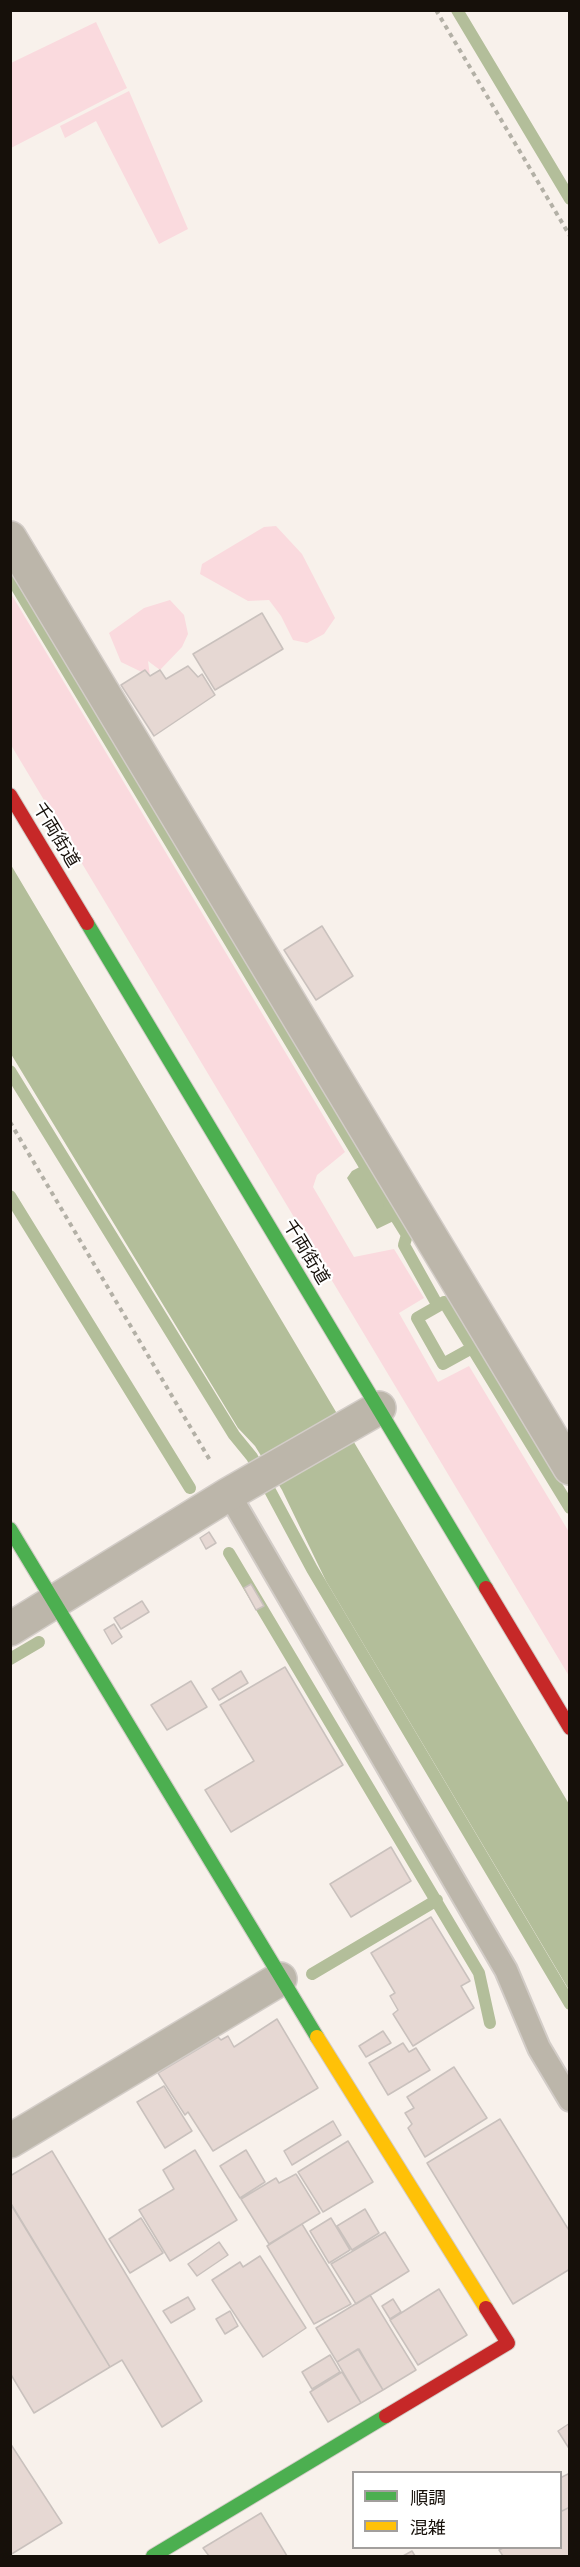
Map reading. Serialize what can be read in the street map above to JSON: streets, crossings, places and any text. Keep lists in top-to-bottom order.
{
  "streets": {
    "street": ["千両街道"]
  },
  "legend": ["順調", "混雑"]
}
